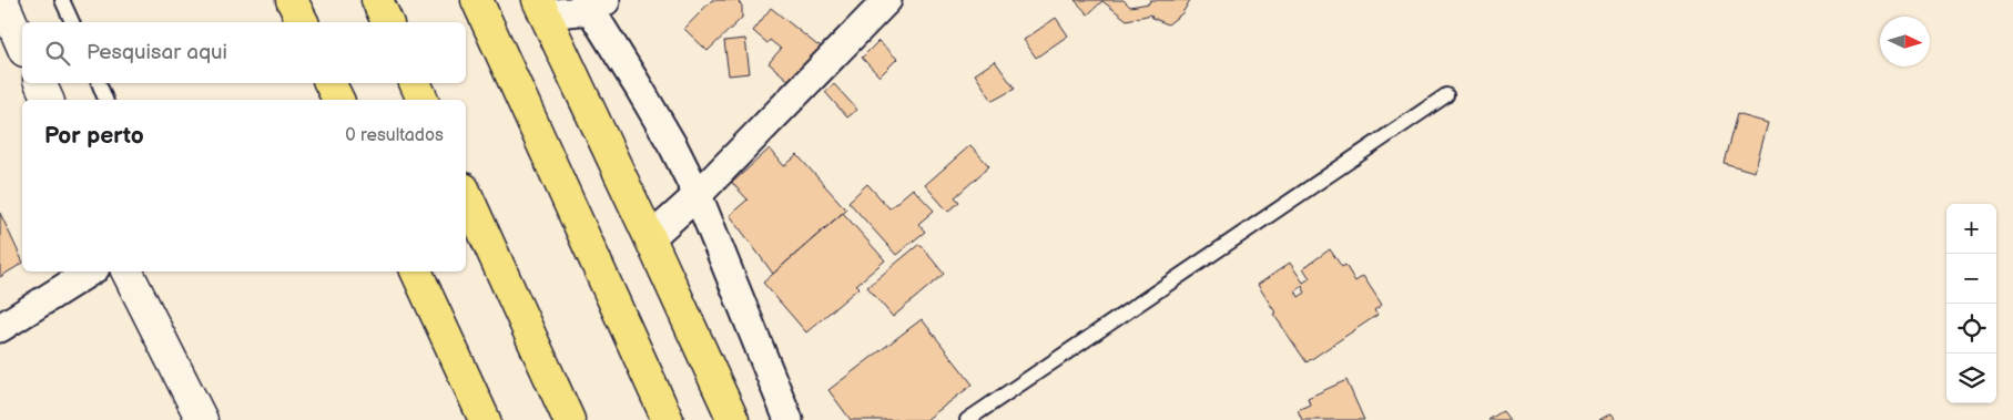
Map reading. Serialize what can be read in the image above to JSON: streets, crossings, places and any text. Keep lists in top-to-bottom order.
{
  "north": "right",
  "page": {
    "search": "Pesquisar aqui",
    "heading": ["Por perto", "0 resultados"],
    "map_buttons": ["+", "−"]
  }
}
